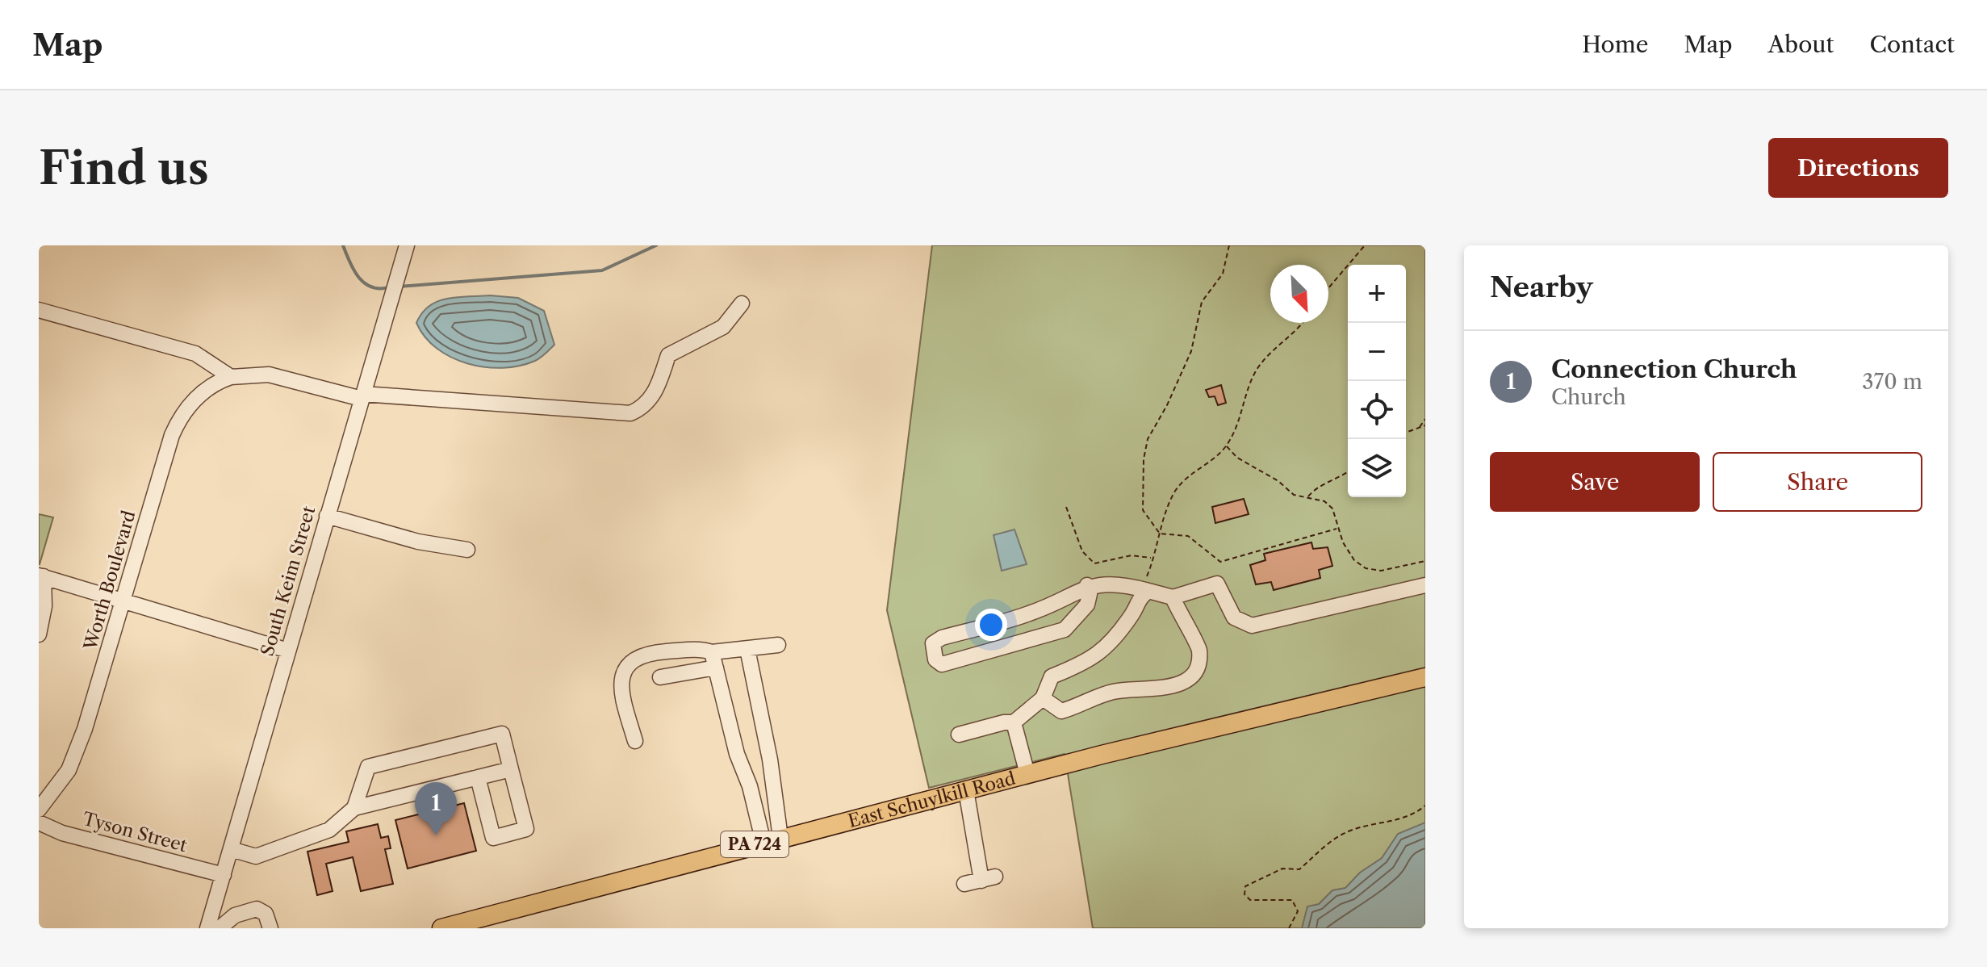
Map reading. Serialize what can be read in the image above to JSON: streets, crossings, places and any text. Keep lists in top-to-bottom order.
{
  "streets": {
    "main road": ["East Schuylkill Road", "PA 724"],
    "street": ["Worth Boulevard", "South Keim Street", "Tyson Street"]
  },
  "crossings": [
    ["South Keim Street", "Tyson Street"]
  ],
  "north": "bottom right",
  "page": {
    "header": "Map",
    "nav": [
      "Home",
      "Map",
      "About",
      "Contact"
    ],
    "buttons": [
      "Directions",
      ["Save", "Share"]
    ],
    "title": "Find us",
    "heading": "Nearby",
    "map_buttons": ["+", "−"],
    "list": [
      {
        "mark": "1",
        "name": "Connection Church",
        "note": "Church",
        "value": "370 m"
      }
    ],
    "pins": "1"
  }
}
